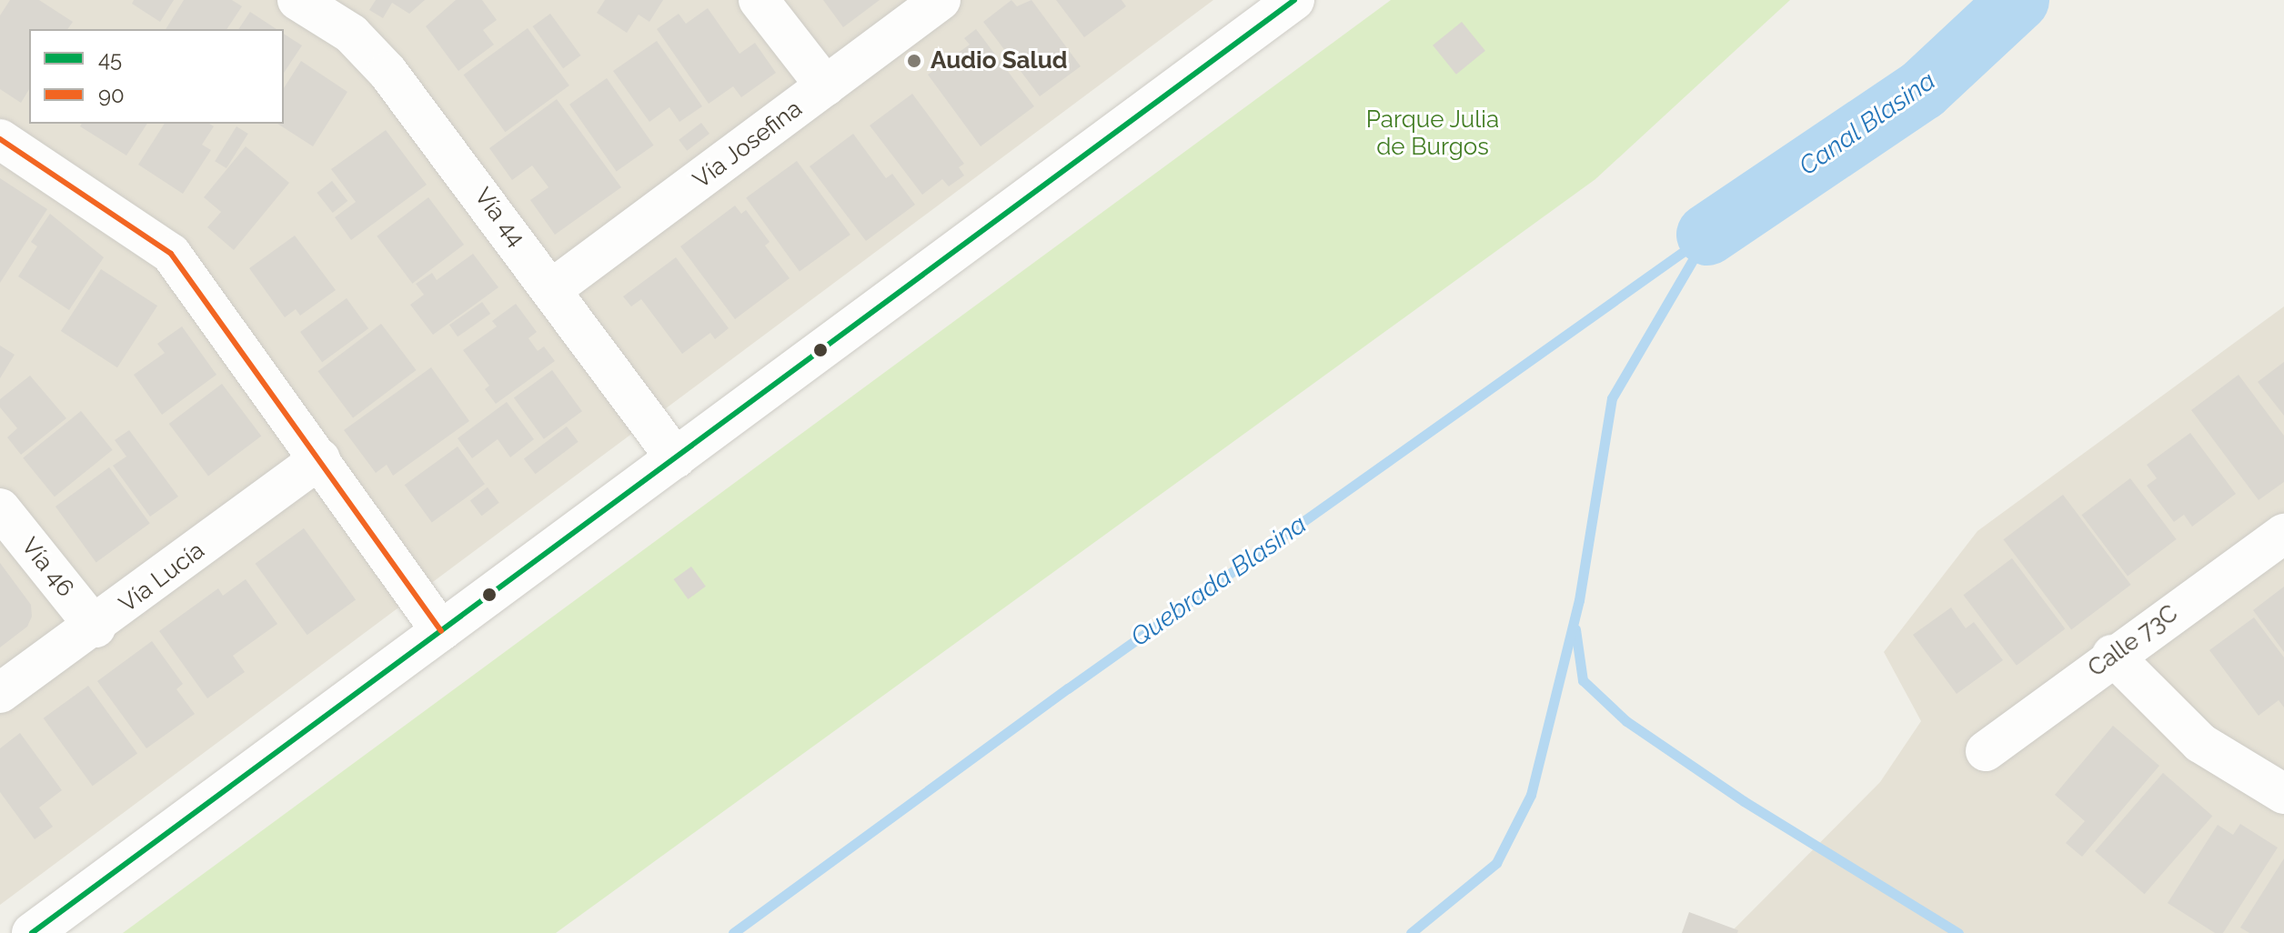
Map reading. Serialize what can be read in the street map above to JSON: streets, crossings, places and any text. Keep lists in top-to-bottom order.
{
  "streets": {
    "street": [
      "Vía Josefina",
      "Vía 44",
      "Vía 46",
      "Vía Lucía",
      "Calle 73C"
    ]
  },
  "crossings": [
    ["Vía Josefina", "Vía 44"],
    ["Vía 46", "Vía Lucía"]
  ],
  "water": ["Canal Blasina", "Quebrada Blasina"],
  "parks": ["Parque Julia de Burgos"],
  "places": ["Audio Salud"],
  "lines": ["transit line 45", "transit line 90"],
  "legend": ["45", "90"]
}
